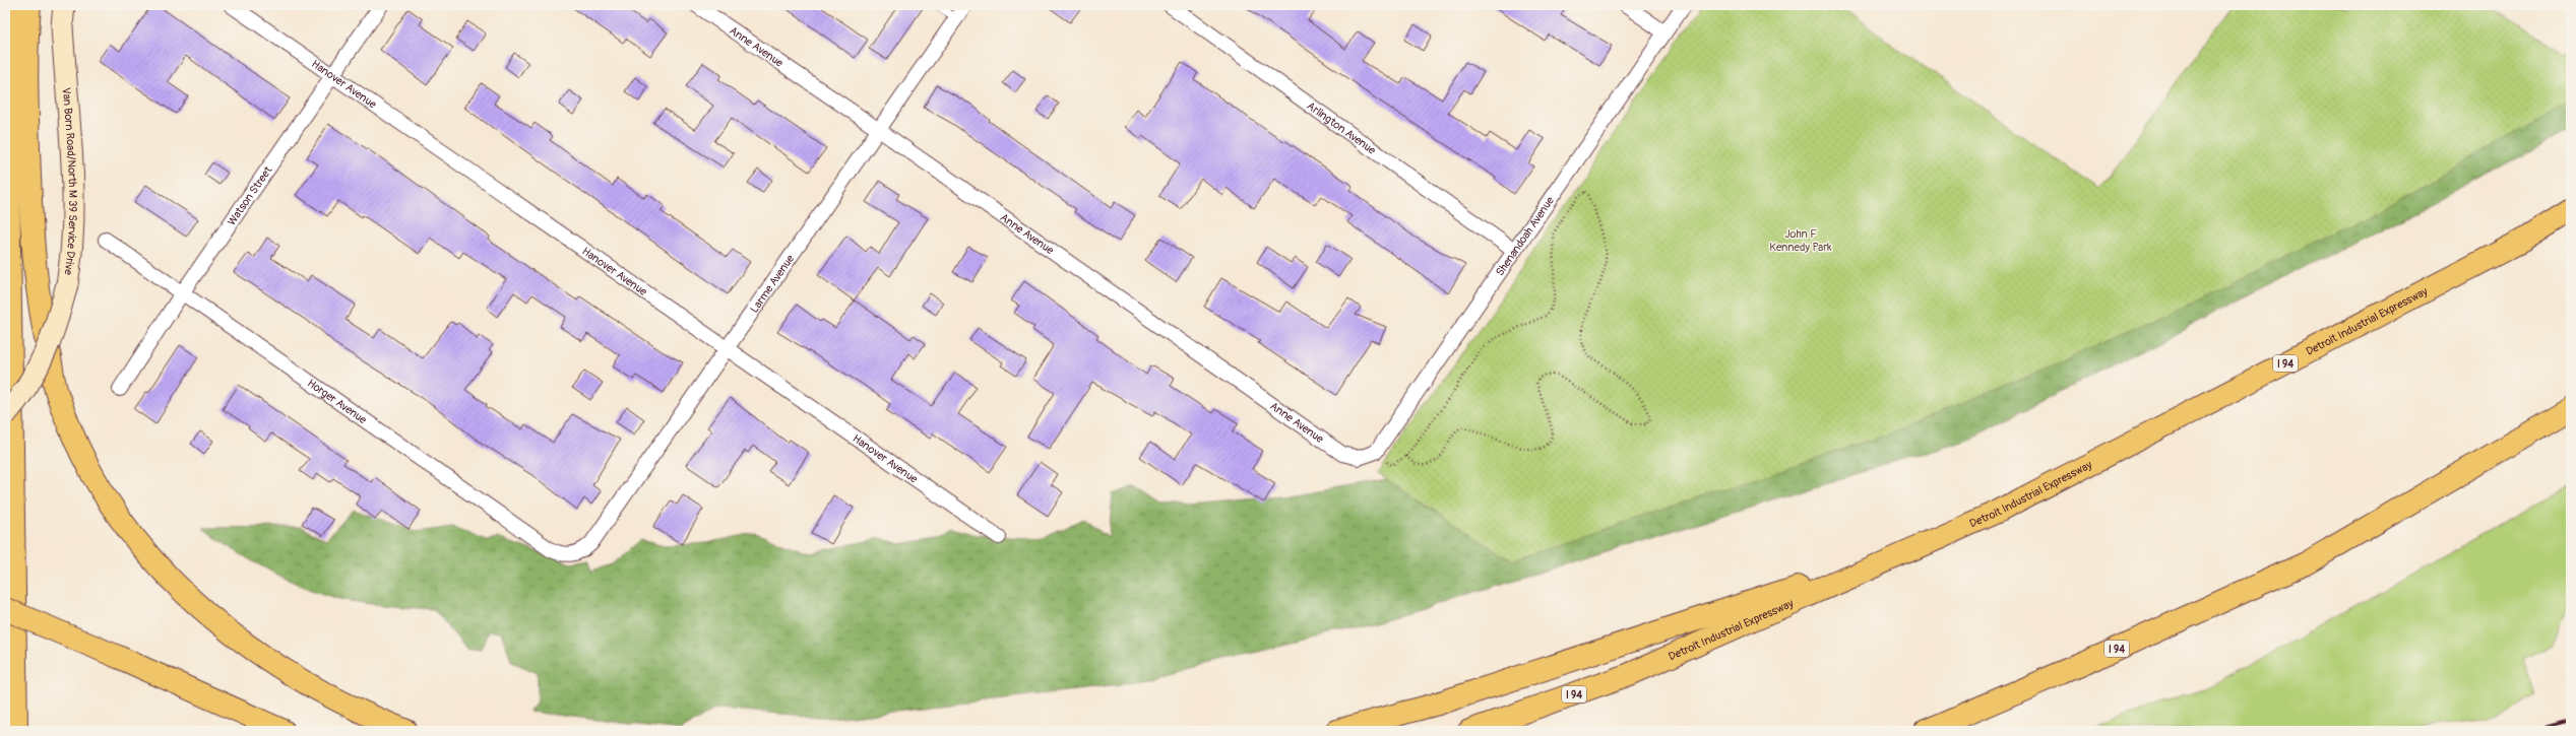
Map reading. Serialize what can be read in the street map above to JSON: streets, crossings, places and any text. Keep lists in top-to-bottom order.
{
  "streets": {
    "highway": ["Detroit Industrial Expressway", "I 94"],
    "main road": ["Van Born Road/North M 39 Service Drive"],
    "street": [
      "Anne Avenue",
      "Hanover Avenue",
      "Arlington Avenue",
      "Watson Street",
      "Shenandoah Avenue",
      "Larme Avenue",
      "Horger Avenue"
    ]
  },
  "crossings": [
    ["Anne Avenue", "Shenandoah Avenue"],
    ["Anne Avenue", "Larme Avenue"],
    ["Hanover Avenue", "Watson Street"],
    ["Hanover Avenue", "Larme Avenue"],
    ["Arlington Avenue", "Shenandoah Avenue"],
    ["Watson Street", "Horger Avenue"],
    ["Larme Avenue", "Horger Avenue"]
  ],
  "parks": ["John F Kennedy Park"]
}
